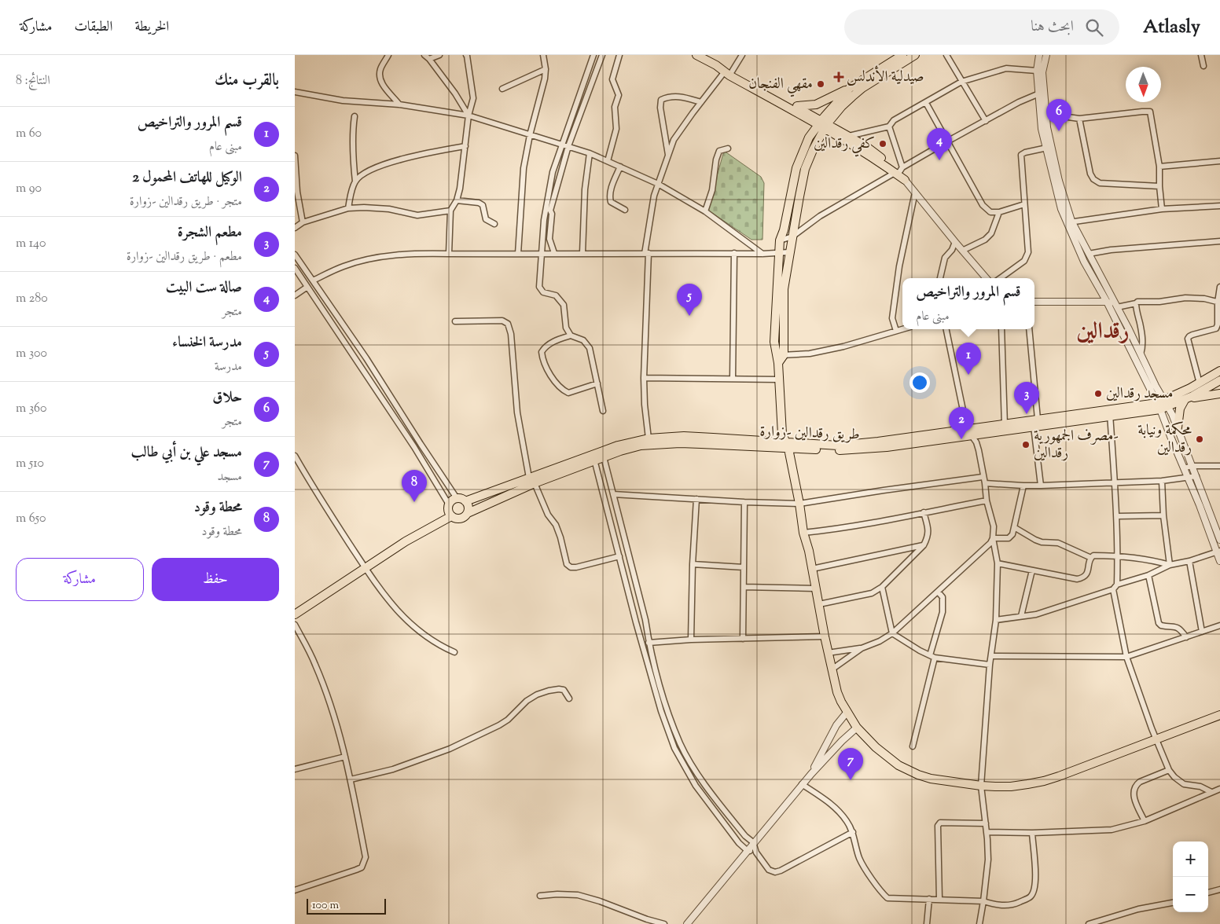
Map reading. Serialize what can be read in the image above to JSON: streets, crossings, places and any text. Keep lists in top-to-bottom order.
{
  "streets": {
    "main road": ["طريق رقدالين -زوارة"]
  },
  "districts": ["رقدالين"],
  "places": {
    "health": ["صيدلية الأندلس"],
    "other": [
      "مقهي الفنجان",
      "كفي رقدالين",
      "مسجد رقدالين",
      "محكمة ونيابة رقدالين",
      "مصرف الجمهورية- رقدالين"
    ]
  },
  "scale_bar": "100 m",
  "north": "bottom",
  "page": {
    "header": "Atlasly",
    "search": "ابحث هنا",
    "nav": ["الخريطة", "الطبقات", "مشاركة"],
    "heading": ["بالقرب منك", "النتائج: 8"],
    "pins": [
      "6",
      "4",
      "5",
      "1",
      "3",
      "2",
      "8",
      "7"
    ],
    "list": [
      {
        "mark": "1",
        "name": "قسم المرور والتراخيص",
        "note": "مبنى عام",
        "value": "60 m"
      },
      {
        "mark": "2",
        "name": "الوكيل للهاتف المحمول 2",
        "note": "متجر · طريق رقدالين -زوارة",
        "value": "90 m"
      },
      {
        "mark": "3",
        "name": "مطعم الشجرة",
        "note": "مطعم · طريق رقدالين -زوارة",
        "value": "140 m"
      },
      {
        "mark": "4",
        "name": "صالة ست البيت",
        "note": "متجر",
        "value": "280 m"
      },
      {
        "mark": "5",
        "name": "مدرسة الخنساء",
        "note": "مدرسة",
        "value": "300 m"
      },
      {
        "mark": "6",
        "name": "حلاق",
        "note": "متجر",
        "value": "360 m"
      },
      {
        "mark": "7",
        "name": "مسجد علي بن أبي طالب",
        "note": "مسجد",
        "value": "510 m"
      },
      {
        "mark": "8",
        "name": "محطة وقود",
        "note": "محطة وقود",
        "value": "650 m"
      }
    ],
    "popup": ["قسم المرور والتراخيص", "مبنى عام"],
    "buttons": ["حفظ", "مشاركة"],
    "map_buttons": ["+", "−"],
    "scale": "100 m"
  }
}
